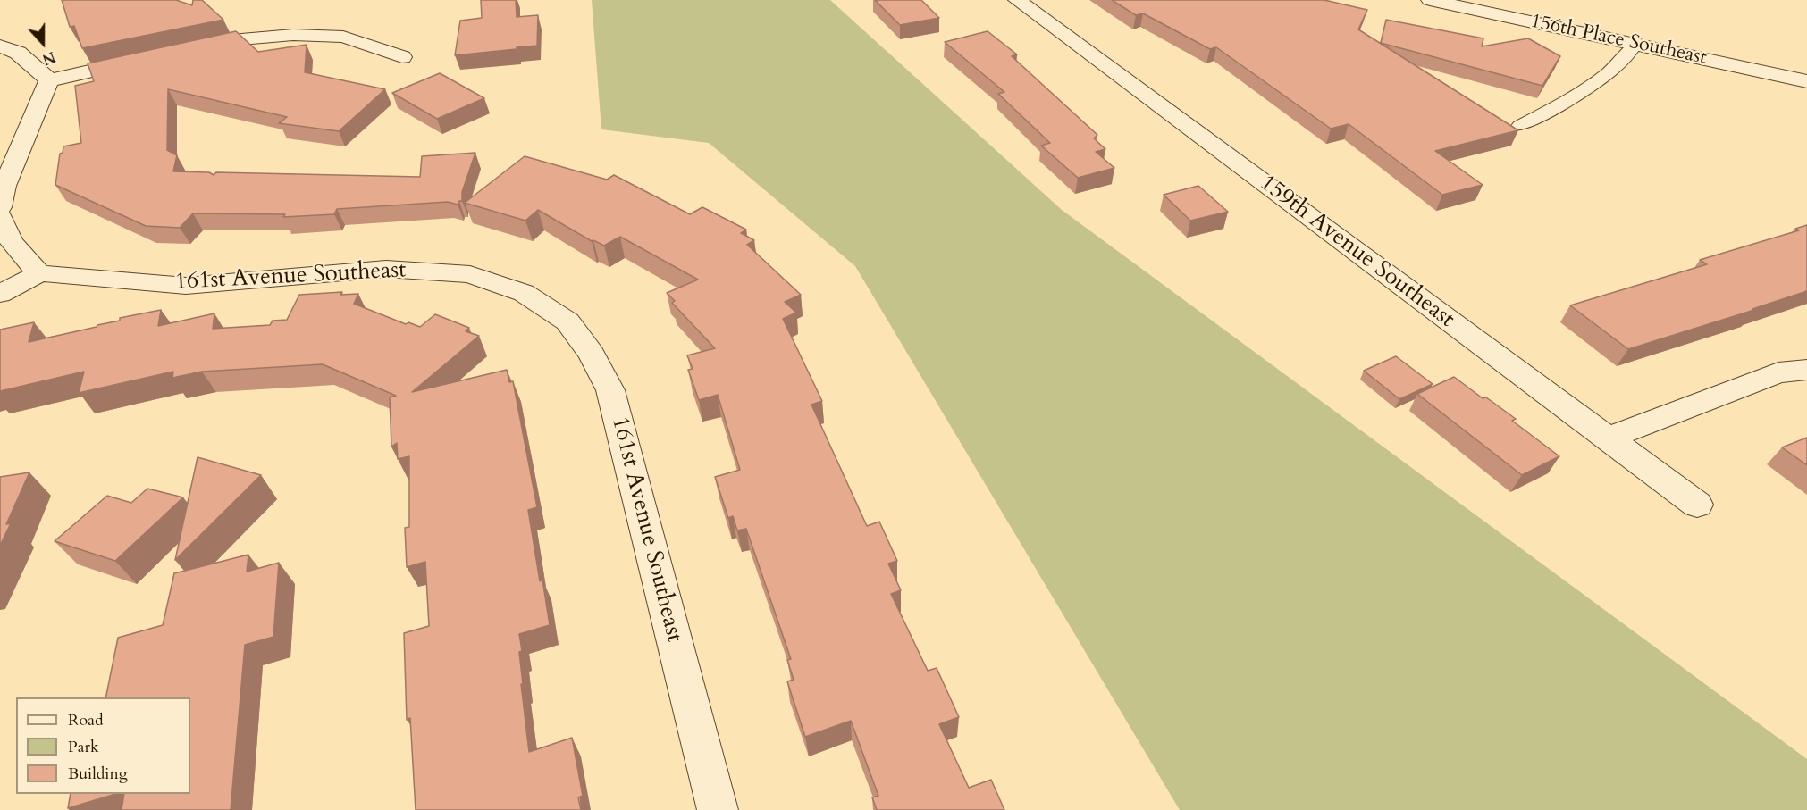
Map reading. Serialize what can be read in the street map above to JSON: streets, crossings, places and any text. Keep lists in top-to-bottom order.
{
  "streets": {
    "street": ["156th Place Southeast", "159th Avenue Southeast", "161st Avenue Southeast"]
  },
  "legend": ["Road", "Park", "Building"],
  "north": "bottom"
}
